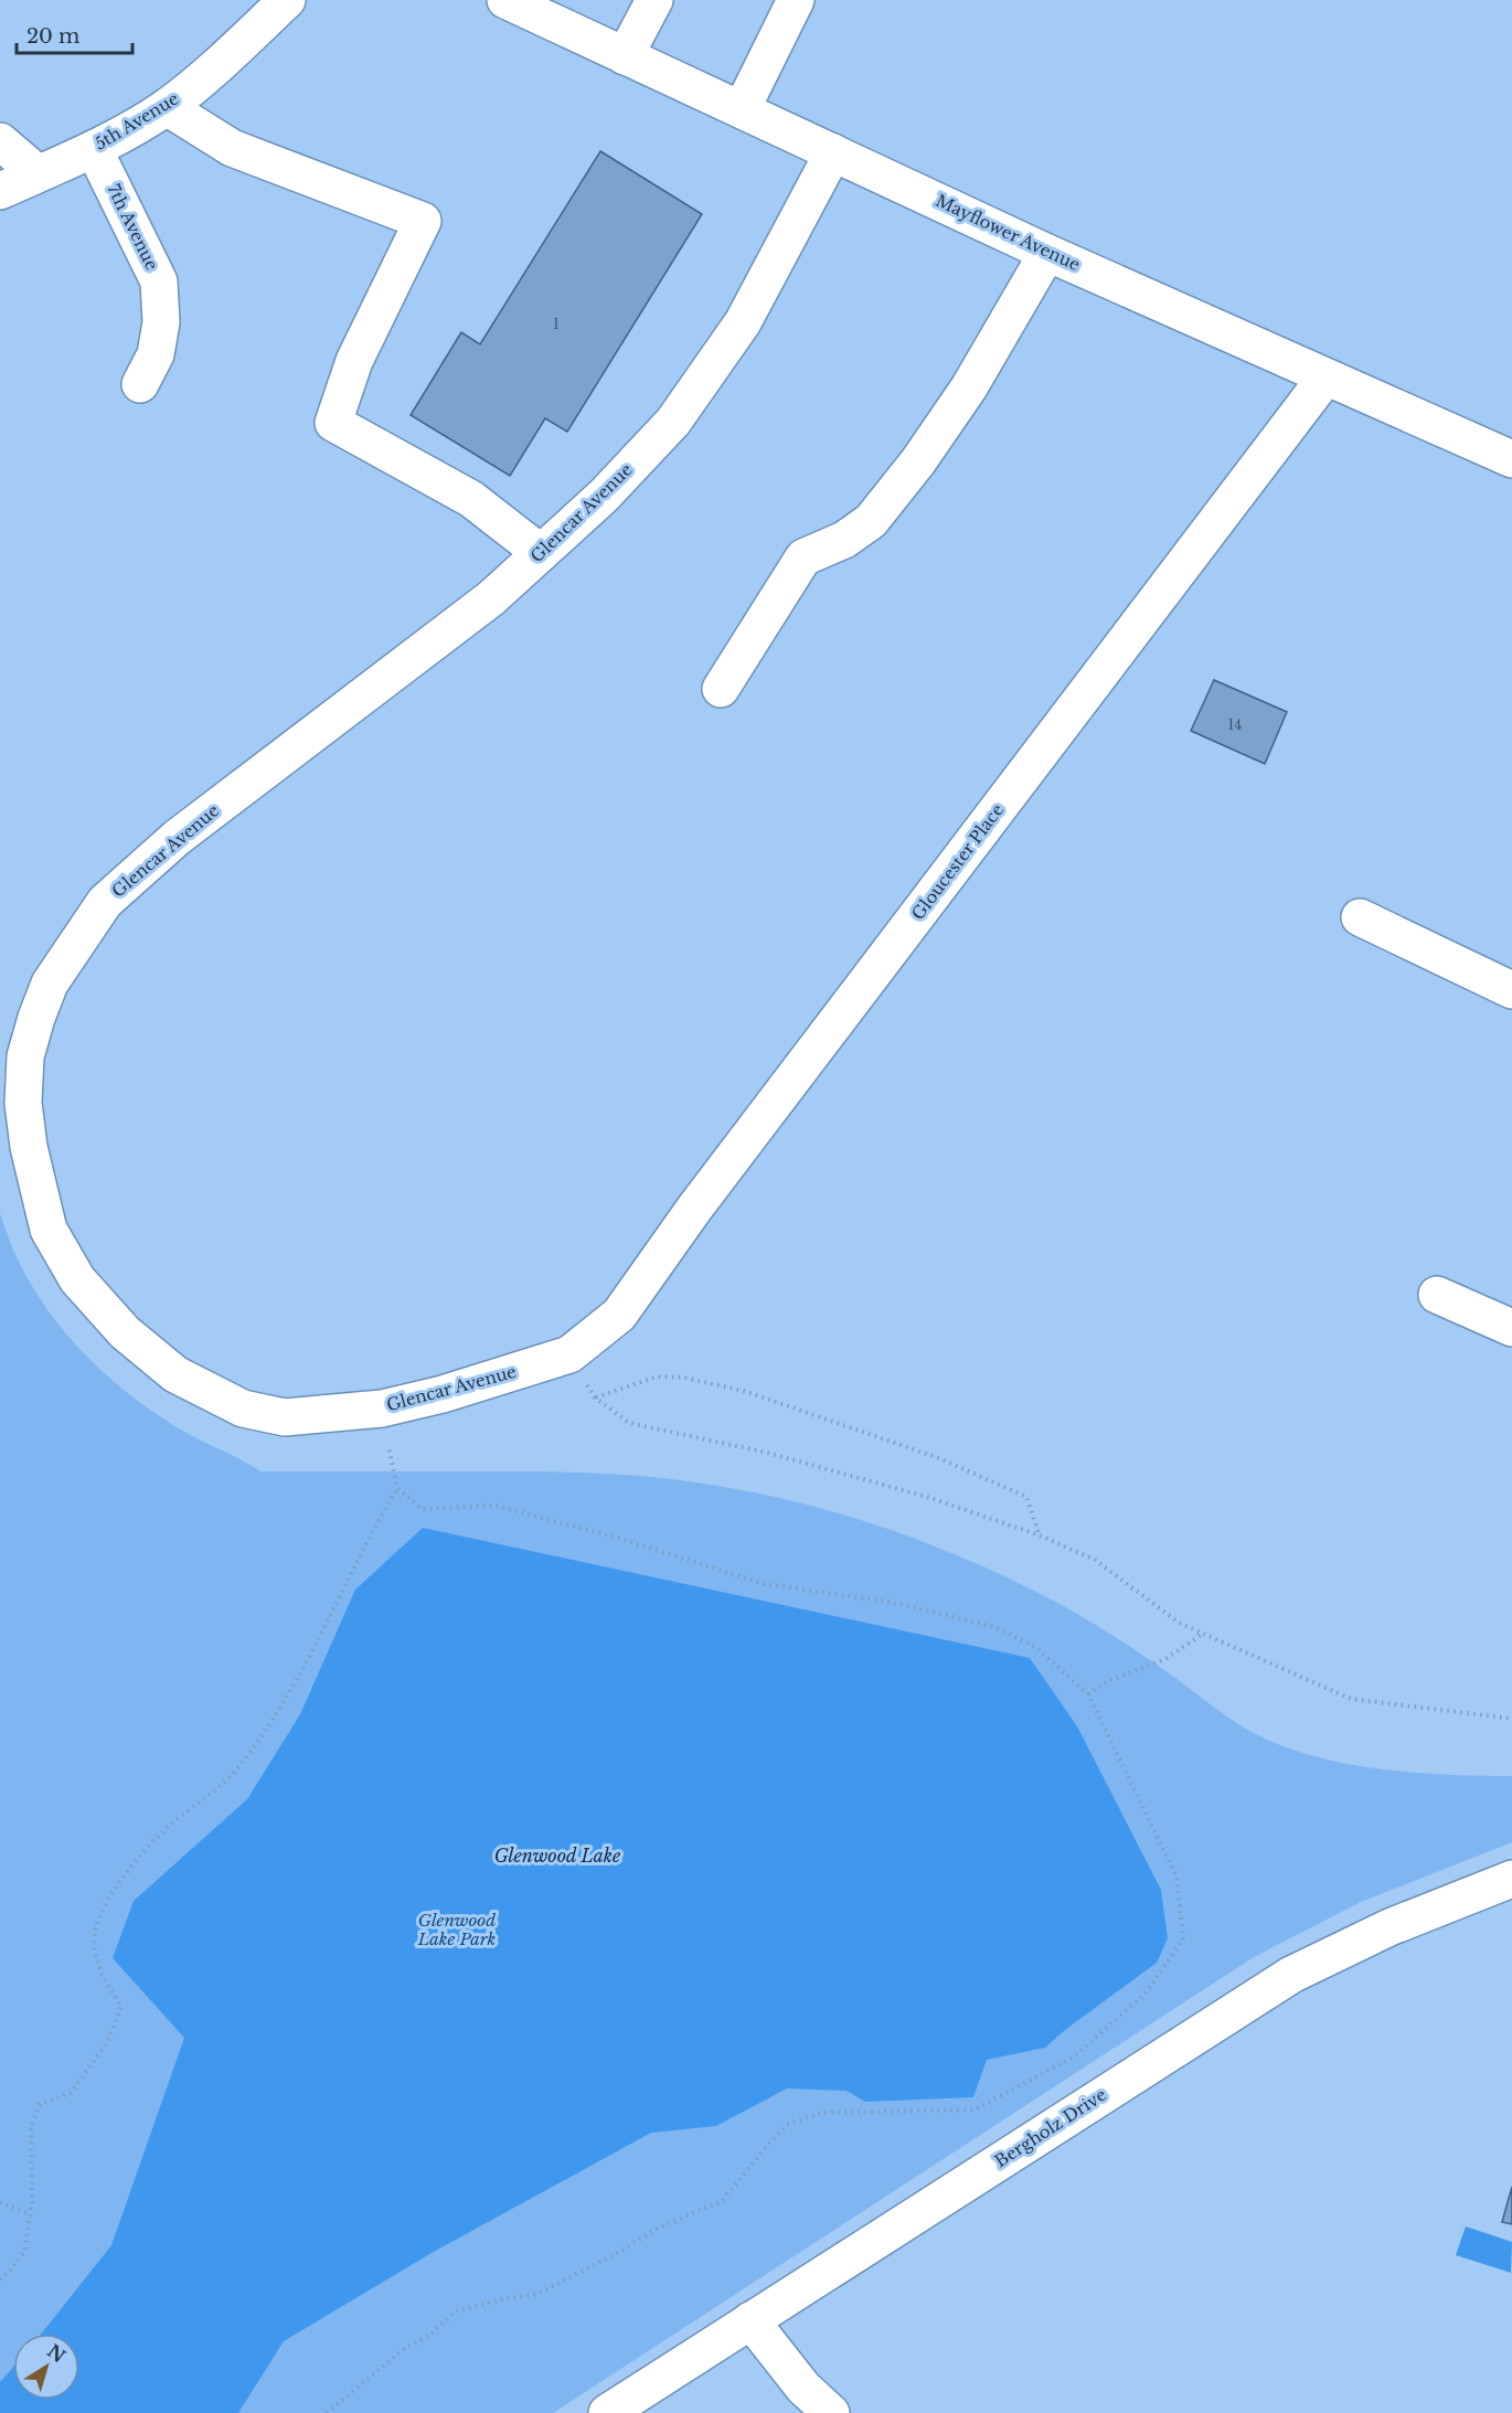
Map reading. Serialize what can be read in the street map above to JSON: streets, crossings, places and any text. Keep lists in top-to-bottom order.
{
  "streets": {
    "street": [
      "5th Avenue",
      "7th Avenue",
      "Mayflower Avenue",
      "Glencar Avenue",
      "Gloucester Place",
      "Bergholz Drive"
    ]
  },
  "crossings": [
    ["5th Avenue", "7th Avenue"],
    ["Mayflower Avenue", "Glencar Avenue"],
    ["Mayflower Avenue", "Gloucester Place"],
    ["Glencar Avenue", "Gloucester Place"]
  ],
  "water": ["Glenwood Lake"],
  "parks": ["Glenwood Lake Park"],
  "house_numbers": ["1", "14"],
  "scale_bar": "20 m",
  "north": "top right"
}
